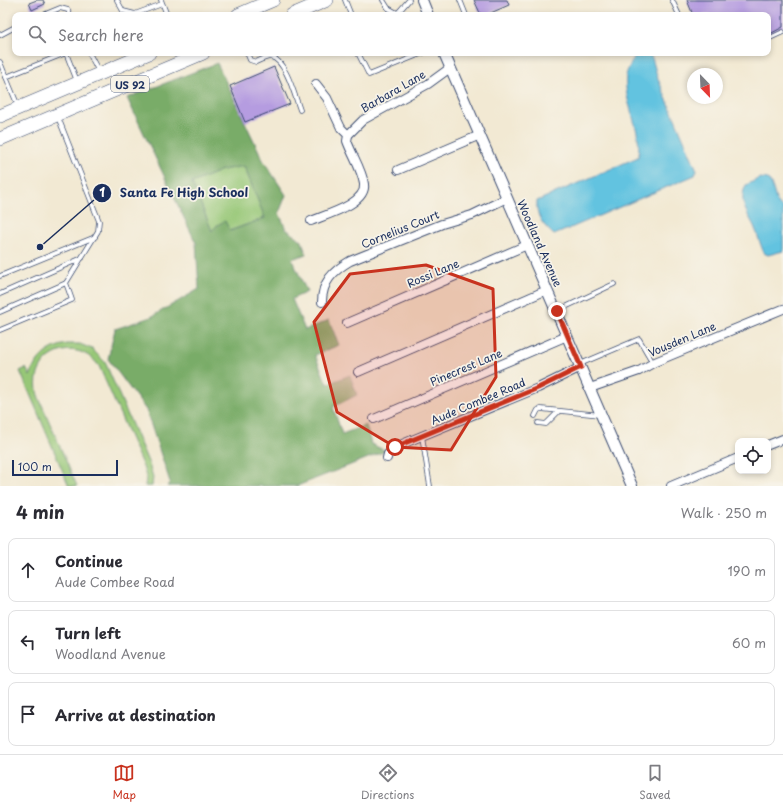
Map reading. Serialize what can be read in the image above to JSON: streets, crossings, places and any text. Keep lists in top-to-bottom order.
{
  "streets": {
    "main road": ["US 92"],
    "street": [
      "Barbara Lane",
      "Cornelius Court",
      "Woodland Avenue",
      "Rossi Lane",
      "Vousden Lane",
      "Pinecrest Lane",
      "Aude Combee Road"
    ]
  },
  "crossings": [
    ["Barbara Lane", "Woodland Avenue"],
    ["Cornelius Court", "Woodland Avenue"],
    ["Woodland Avenue", "Rossi Lane"],
    ["Woodland Avenue", "Vousden Lane"],
    ["Woodland Avenue", "Pinecrest Lane"],
    ["Woodland Avenue", "Aude Combee Road"]
  ],
  "places": ["Santa Fe High School"],
  "scale_bar": "100 m",
  "north": "bottom right",
  "page": {
    "search": "Search here",
    "scale": "100 m",
    "heading": ["4 min", "Walk · 250 m"],
    "list": [
      ["Continue", "Aude Combee Road", "190 m"],
      ["Turn left", "Woodland Avenue", "60 m"],
      "Arrive at destination"
    ],
    "nav": ["Map", "Directions", "Saved"]
  }
}
